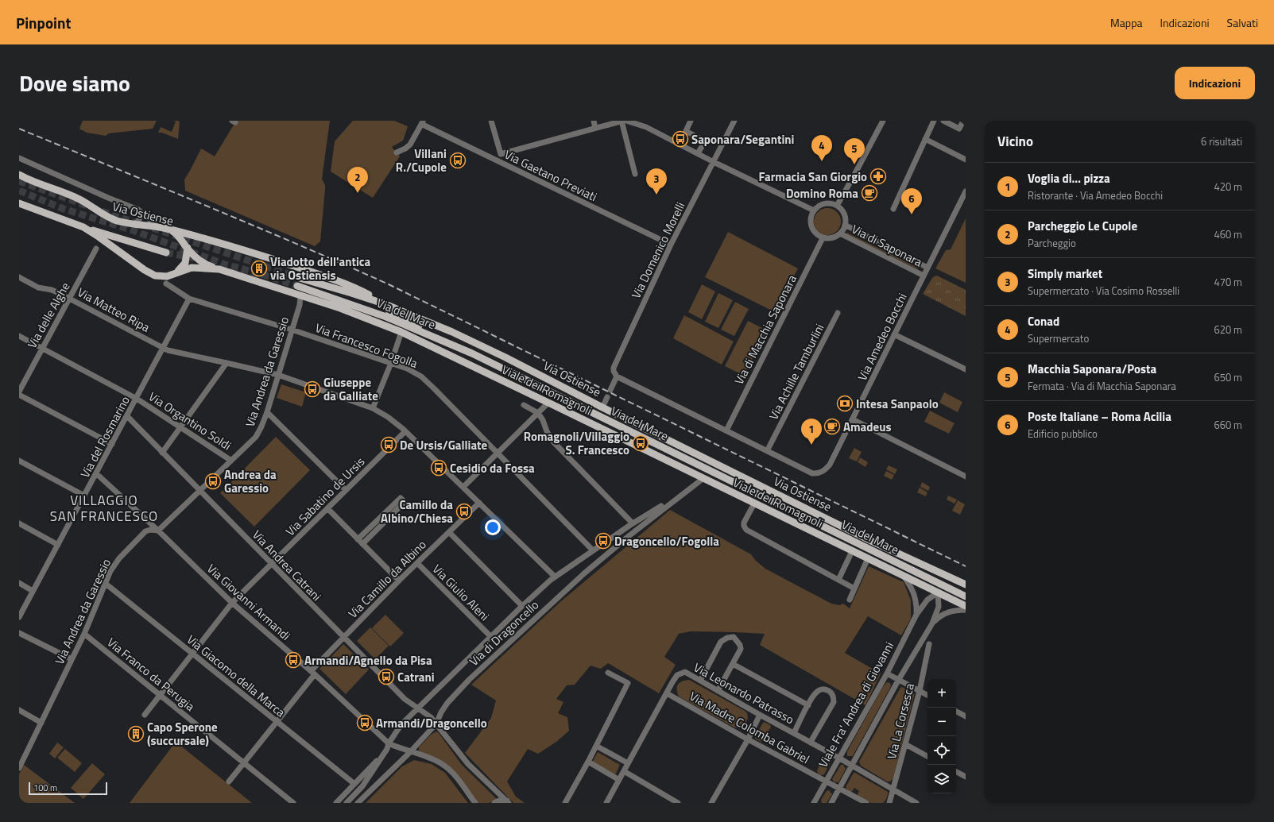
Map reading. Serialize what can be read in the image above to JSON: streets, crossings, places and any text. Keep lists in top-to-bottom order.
{
  "streets": {
    "main road": ["Via Ostiense", "Via del Mare", "Viale dei Romagnoli"],
    "street": [
      "Via Gaetano Previati",
      "Via di Saponara",
      "Via Domenico Morelli",
      "Via Matteo Ripa",
      "Via delle Alghe",
      "Via di Macchia Saponara",
      "Via Amedeo Bocchi",
      "Via Francesco Fogolla",
      "Via Andrea da Garessio",
      "Via Achille Tamburlini",
      "Via Organtino Soldi",
      "Via del Rosmarino",
      "Via Sabatino de Ursis",
      "Via Andrea Catrani",
      "Via Camillo da Albino",
      "Via Giulio Aleni",
      "Via Giovanni Armandi",
      "Via di Dragoncello",
      "Via Franco da Perugia",
      "Via Giacomo della Marca",
      "Via Leonardo Patrasso",
      "Viale Fra' Andrea di Giovanni",
      "Via La Corsesca",
      "Via Madre Colomba Gabriel"
    ]
  },
  "crossings": [
    ["Via Gaetano Previati", "Via Domenico Morelli"],
    ["Via Ostiense", "Viale dei Romagnoli"],
    ["Via di Saponara", "Via di Macchia Saponara"],
    ["Via di Saponara", "Via Amedeo Bocchi"],
    ["Via Domenico Morelli", "Via Amedeo Bocchi"],
    ["Via Matteo Ripa", "Via delle Alghe"],
    ["Via Matteo Ripa", "Via Andrea da Garessio"],
    ["Via Matteo Ripa", "Via del Rosmarino"],
    ["Via Matteo Ripa", "Via Sabatino de Ursis"],
    ["Via Matteo Ripa", "Via Camillo da Albino"],
    ["Via Matteo Ripa", "Via di Dragoncello"],
    ["Via delle Alghe", "Via Organtino Soldi"],
    ["Via di Macchia Saponara", "Via Amedeo Bocchi"],
    ["Via Amedeo Bocchi", "Via Achille Tamburlini"],
    ["Via Francesco Fogolla", "Via Andrea da Garessio"],
    ["Via Francesco Fogolla", "Via del Rosmarino"],
    ["Via Francesco Fogolla", "Via di Dragoncello"],
    ["Via Andrea da Garessio", "Viale dei Romagnoli"],
    ["Via Andrea da Garessio", "Via Organtino Soldi"],
    ["Via Andrea da Garessio", "Via Andrea Catrani"],
    ["Via Andrea da Garessio", "Via Giovanni Armandi"],
    ["Via Andrea da Garessio", "Via Franco da Perugia"],
    ["Via Andrea da Garessio", "Via Giacomo della Marca"],
    ["Viale dei Romagnoli", "Via di Dragoncello"],
    ["Viale dei Romagnoli", "Viale Fra' Andrea di Giovanni"],
    ["Via Organtino Soldi", "Via del Rosmarino"],
    ["Via del Rosmarino", "Via Andrea Catrani"],
    ["Via del Rosmarino", "Via Giovanni Armandi"],
    ["Via Sabatino de Ursis", "Via Andrea Catrani"],
    ["Via Sabatino de Ursis", "Via Giovanni Armandi"],
    ["Via Sabatino de Ursis", "Via Franco da Perugia"],
    ["Via Sabatino de Ursis", "Via Giacomo della Marca"],
    ["Via Andrea Catrani", "Via Camillo da Albino"],
    ["Via Andrea Catrani", "Via di Dragoncello"],
    ["Via Camillo da Albino", "Via Giulio Aleni"],
    ["Via Camillo da Albino", "Via Giovanni Armandi"],
    ["Via Camillo da Albino", "Via Franco da Perugia"],
    ["Via Camillo da Albino", "Via Giacomo della Marca"],
    ["Via Giulio Aleni", "Via di Dragoncello"],
    ["Via Giovanni Armandi", "Via di Dragoncello"],
    ["Via di Dragoncello", "Via Giacomo della Marca"],
    ["Via Leonardo Patrasso", "Viale Fra' Andrea di Giovanni"],
    ["Via Leonardo Patrasso", "Via La Corsesca"],
    ["Via Leonardo Patrasso", "Via Madre Colomba Gabriel"],
    ["Viale Fra' Andrea di Giovanni", "Via Madre Colomba Gabriel"]
  ],
  "districts": ["VILLAGGIO SAN FRANCESCO"],
  "places": {
    "bus stop": [
      "Saponara/Segantini",
      "Villani R./Cupole",
      "Giuseppe da Galliate",
      "Romagnoli/Villaggio S. Francesco",
      "De Ursis/Galliate",
      "Cesidio da Fossa",
      "Andrea da Garessio",
      "Camillo da Albino/Chiesa",
      "Dragoncello/Fogolla",
      "Armandi/Agnello da Pisa",
      "Catrani",
      "Armandi/Dragoncello"
    ],
    "pharmacy": ["Farmacia San Giorgio"],
    "cafe": ["Domino Roma", "Amadeus"],
    "building": ["Viadotto dell'antica via Ostiensis", "Capo Sperone (succursale)"],
    "bank": ["Intesa Sanpaolo"]
  },
  "scale_bar": "100 m",
  "page": {
    "header": "Pinpoint",
    "nav": ["Mappa", "Indicazioni", "Salvati"],
    "title": "Dove siamo",
    "buttons": "Indicazioni",
    "heading": ["Vicino", "6 risultati"],
    "pins": [
      "4",
      "5",
      "2",
      "3",
      "6",
      "1"
    ],
    "list": [
      {
        "mark": "1",
        "name": "Voglia di… pizza",
        "note": "Ristorante · Via Amedeo Bocchi",
        "value": "420 m"
      },
      {
        "mark": "2",
        "name": "Parcheggio Le Cupole",
        "note": "Parcheggio",
        "value": "460 m"
      },
      {
        "mark": "3",
        "name": "Simply market",
        "note": "Supermercato · Via Cosimo Rosselli",
        "value": "470 m"
      },
      {
        "mark": "4",
        "name": "Conad",
        "note": "Supermercato",
        "value": "620 m"
      },
      {
        "mark": "5",
        "name": "Macchia Saponara/Posta",
        "note": "Fermata · Via di Macchia Saponara",
        "value": "650 m"
      },
      {
        "mark": "6",
        "name": "Poste Italiane – Roma Acilia",
        "note": "Edificio pubblico",
        "value": "660 m"
      }
    ],
    "map_buttons": ["+", "−"],
    "scale": "100 m"
  }
}
